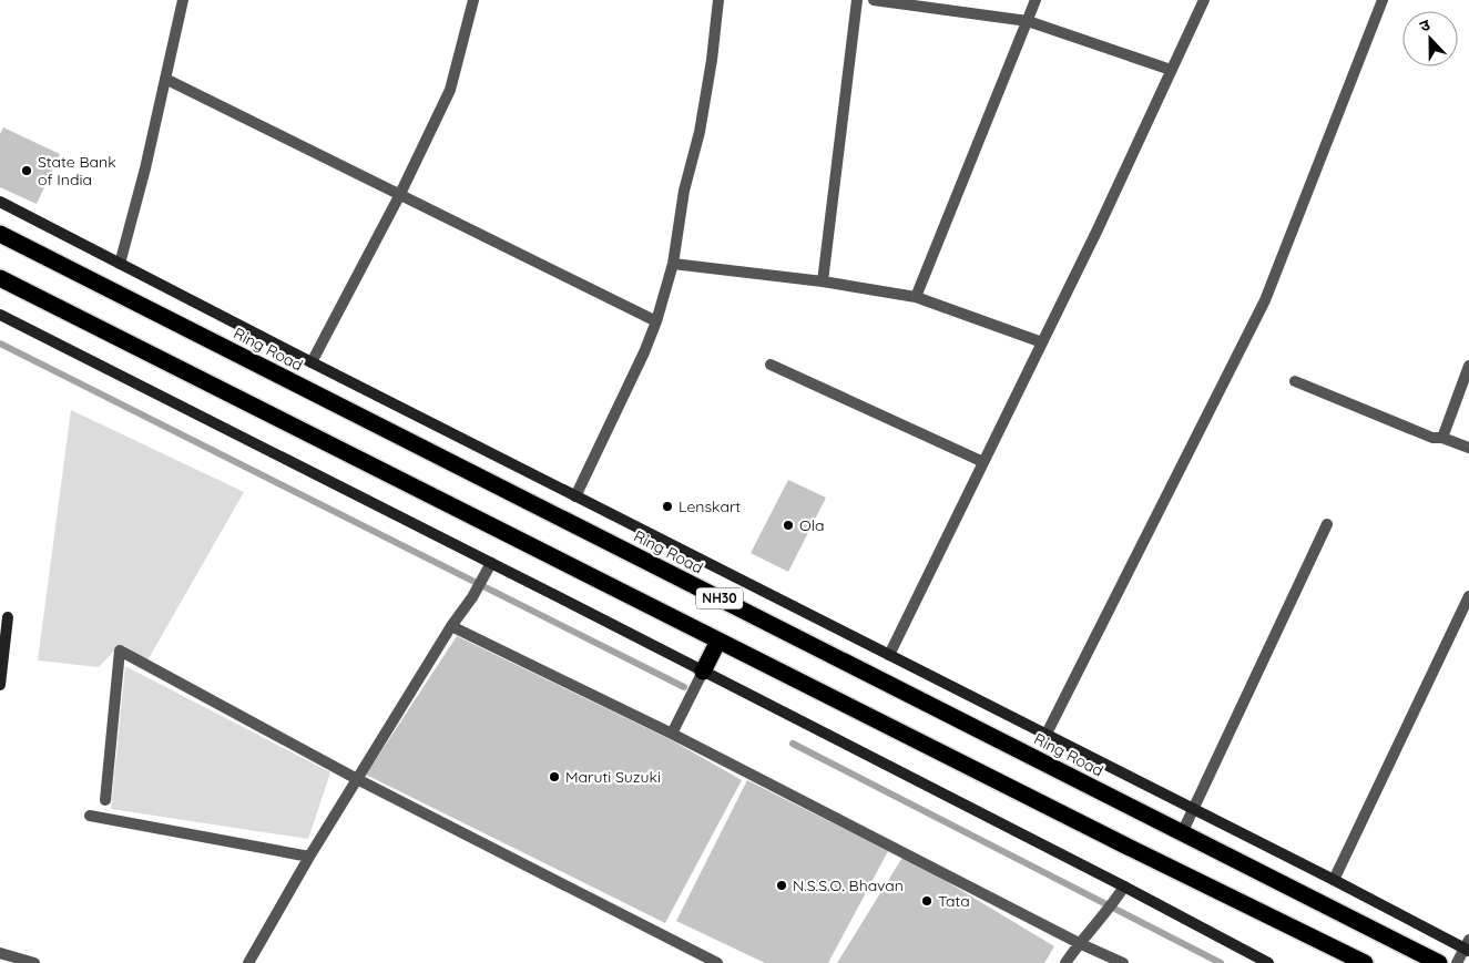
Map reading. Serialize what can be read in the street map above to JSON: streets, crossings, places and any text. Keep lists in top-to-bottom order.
{
  "streets": {
    "highway": ["Ring Road", "NH30"]
  },
  "places": [
    "State Bank of India",
    "Lenskart",
    "Ola",
    "Maruti Suzuki",
    "N.S.S.O. Bhavan",
    "Tata"
  ],
  "north": "top"
}
